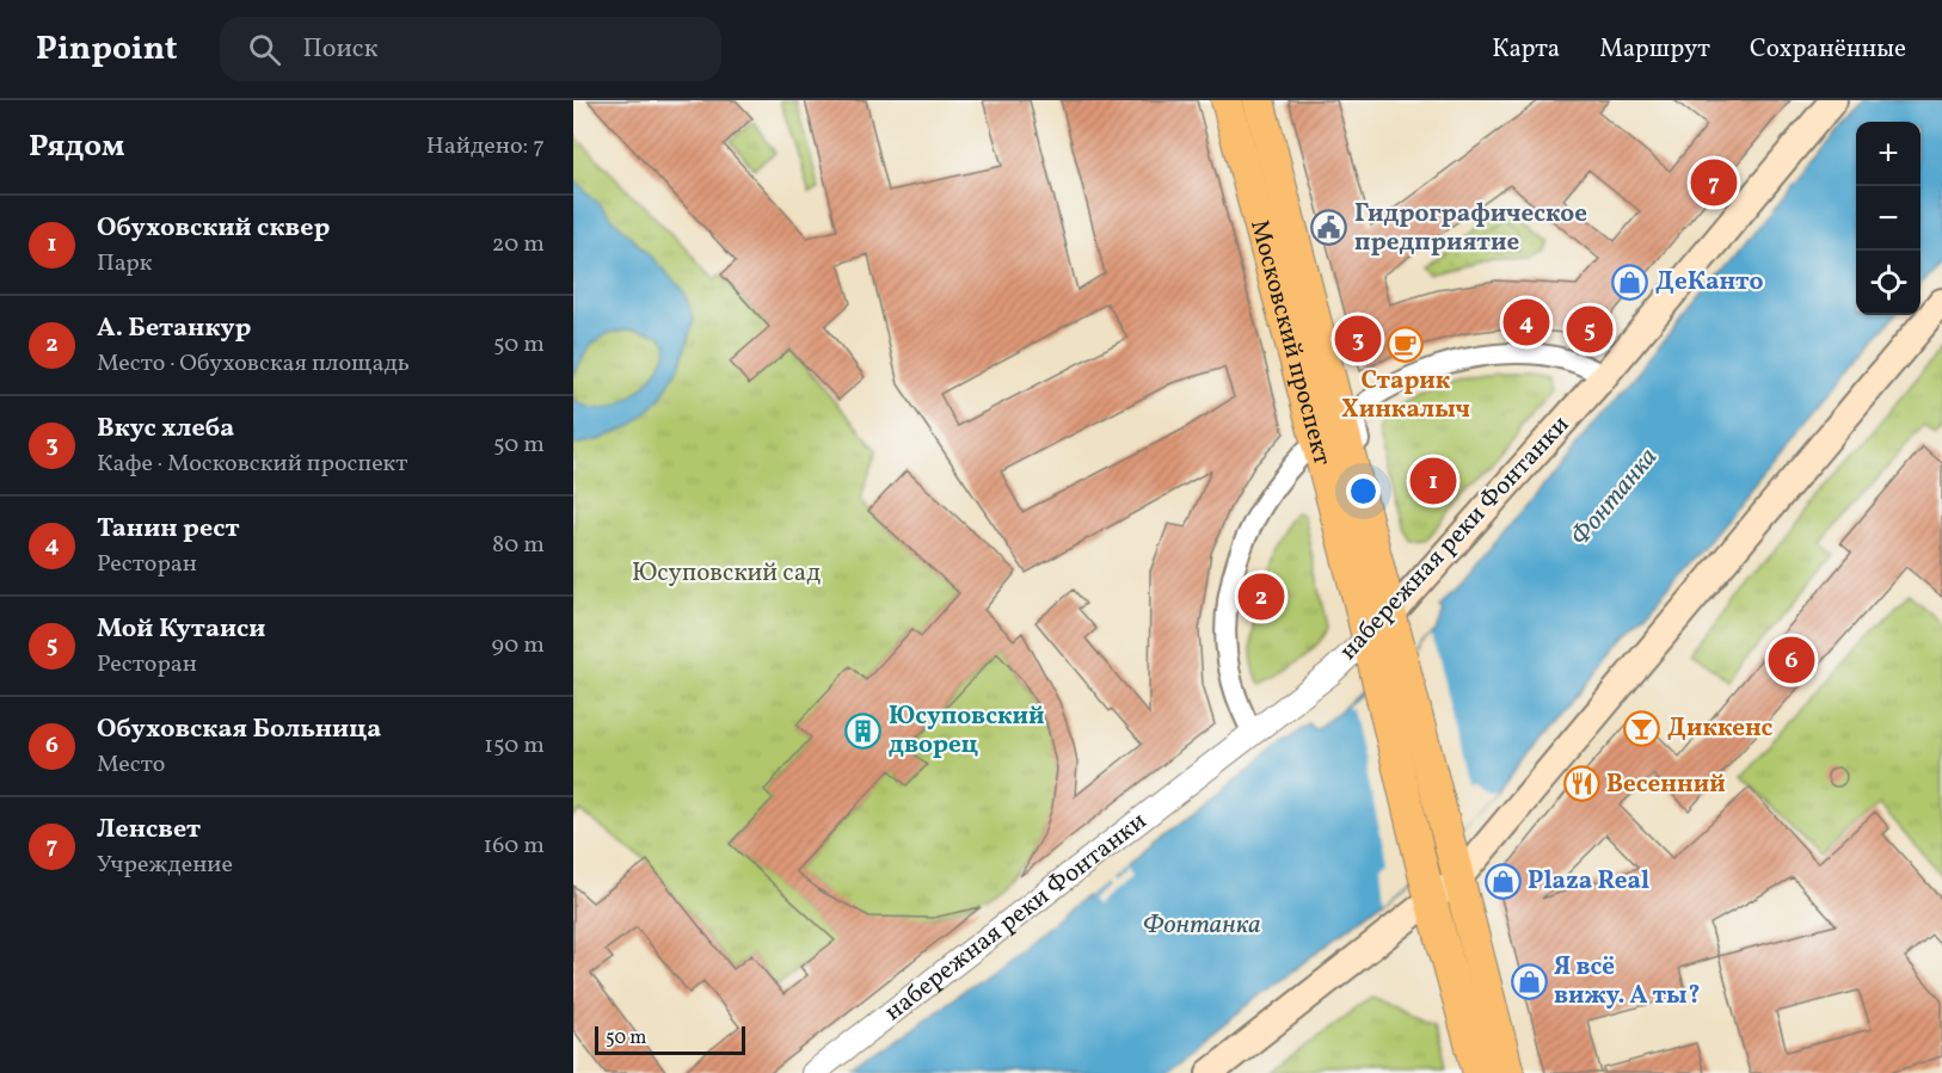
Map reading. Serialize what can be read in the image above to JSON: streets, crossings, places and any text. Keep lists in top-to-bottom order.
{
  "streets": {
    "main road": ["Московский проспект", "набережная реки Фонтанки"]
  },
  "crossings": [
    ["Московский проспект", "набережная реки Фонтанки"]
  ],
  "water": ["Фонтанка"],
  "parks": ["Юсуповский сад"],
  "places": {
    "public building": ["Гидрографическое предприятие"],
    "shop": ["ДеКанто", "Plaza Real", "Я всё вижу. А ты?"],
    "cafe": ["Старик Хинкалыч"],
    "bar": ["Диккенс"],
    "building": ["Юсуповский дворец"],
    "restaurant": ["Весенний"]
  },
  "scale_bar": "50 m",
  "page": {
    "header": "Pinpoint",
    "search": "Поиск",
    "nav": ["Карта", "Маршрут", "Сохранённые"],
    "heading": ["Рядом", "Найдено: 7"],
    "map_buttons": ["+", "−"],
    "pins": [
      "7",
      "4",
      "5",
      "3",
      "1",
      "2",
      "6"
    ],
    "list": [
      {
        "mark": "1",
        "name": "Обуховский сквер",
        "note": "Парк",
        "value": "20 m"
      },
      {
        "mark": "2",
        "name": "А. Бетанкур",
        "note": "Место · Обуховская площадь",
        "value": "50 m"
      },
      {
        "mark": "3",
        "name": "Вкус хлеба",
        "note": "Кафе · Московский проспект",
        "value": "50 m"
      },
      {
        "mark": "4",
        "name": "Танин рест",
        "note": "Ресторан",
        "value": "80 m"
      },
      {
        "mark": "5",
        "name": "Мой Кутаиси",
        "note": "Ресторан",
        "value": "90 m"
      },
      {
        "mark": "6",
        "name": "Обуховская Больница",
        "note": "Место",
        "value": "150 m"
      },
      {
        "mark": "7",
        "name": "Ленсвет",
        "note": "Учреждение",
        "value": "160 m"
      }
    ],
    "scale": "50 m"
  }
}
